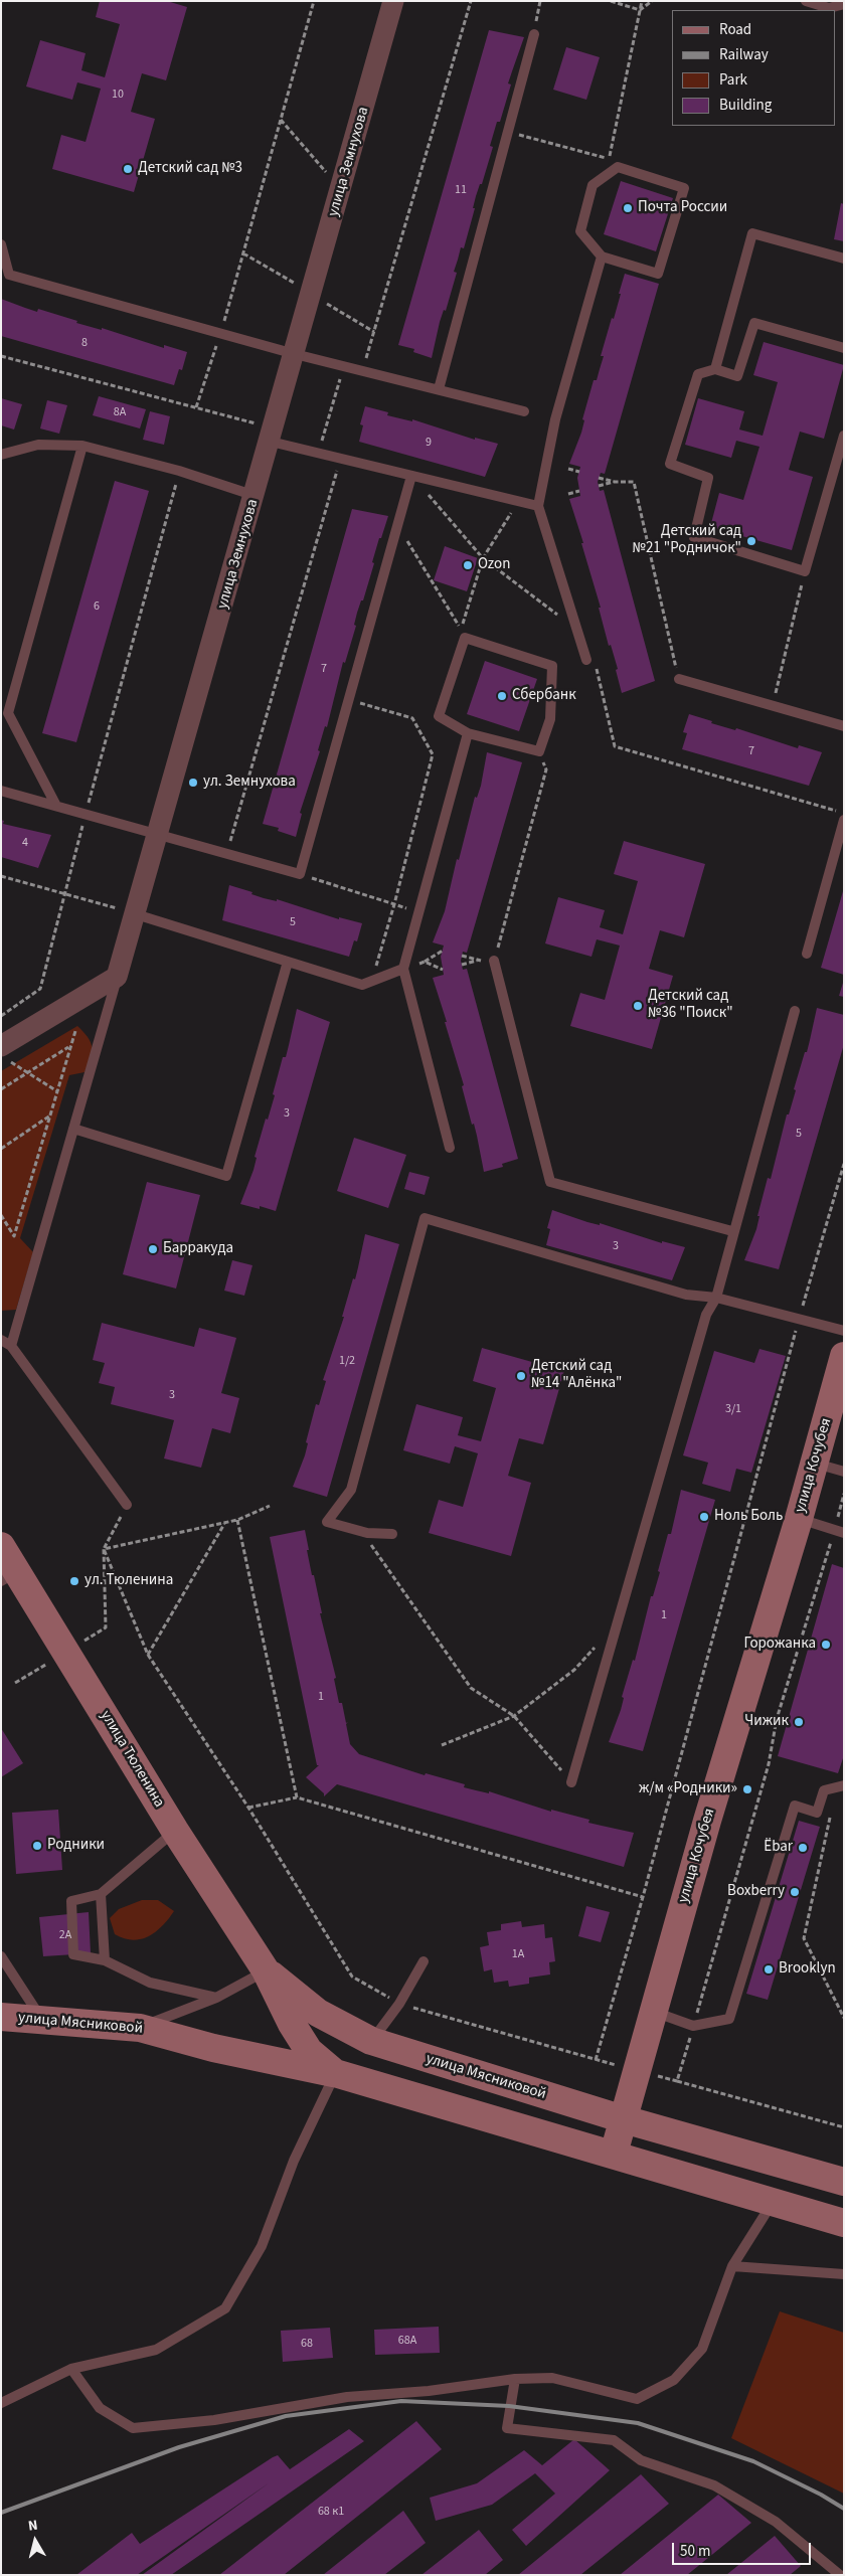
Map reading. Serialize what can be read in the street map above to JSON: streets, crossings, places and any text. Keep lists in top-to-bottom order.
{
  "streets": {
    "street": [
      "улица Земнухова",
      "улица Кочубея",
      "улица Тюленина",
      "улица Мясниковой"
    ]
  },
  "crossings": [
    ["улица Кочубея", "улица Мясниковой"],
    ["улица Тюленина", "улица Мясниковой"]
  ],
  "places": [
    "Детский сад №3",
    "Почта России",
    "Детский сад №21 \"Родничок\"",
    "Ozon",
    "Сбербанк",
    "ул. Земнухова",
    "Детский сад №36 \"Поиск\"",
    "Барракуда",
    "Детский сад №14 \"Алёнка\"",
    "Ноль Боль",
    "ул. Тюленина",
    "Горожанка",
    "Чижик",
    "ж/м «Родники»",
    "Родники",
    "Ёbar",
    "Boxberry",
    "Brooklyn"
  ],
  "house_numbers": [
    "10",
    "11",
    "8",
    "8А",
    "9",
    "6",
    "7",
    "7",
    "4",
    "5",
    "3",
    "5",
    "3",
    "1/2",
    "3",
    "3/1",
    "1",
    "1",
    "2А",
    "1А",
    "68А",
    "68",
    "68 к1"
  ],
  "legend": [
    "Road",
    "Railway",
    "Park",
    "Building"
  ],
  "scale_bar": "50 m",
  "north": "top"
}
